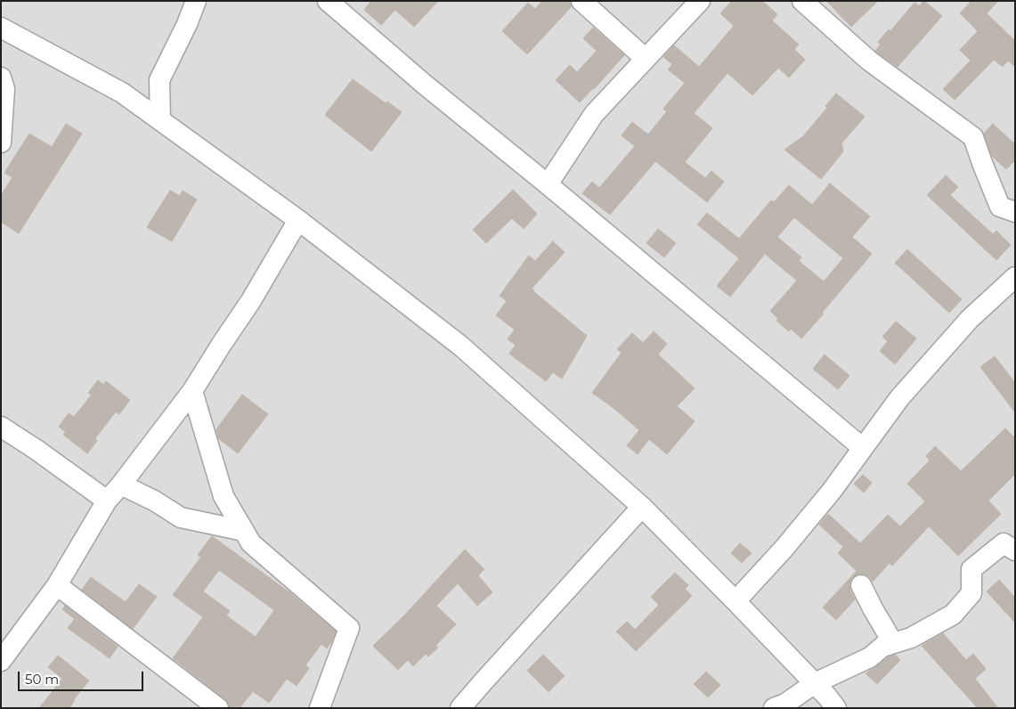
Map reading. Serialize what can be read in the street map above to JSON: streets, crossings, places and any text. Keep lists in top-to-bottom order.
{
  "scale_bar": "50 m"
}
